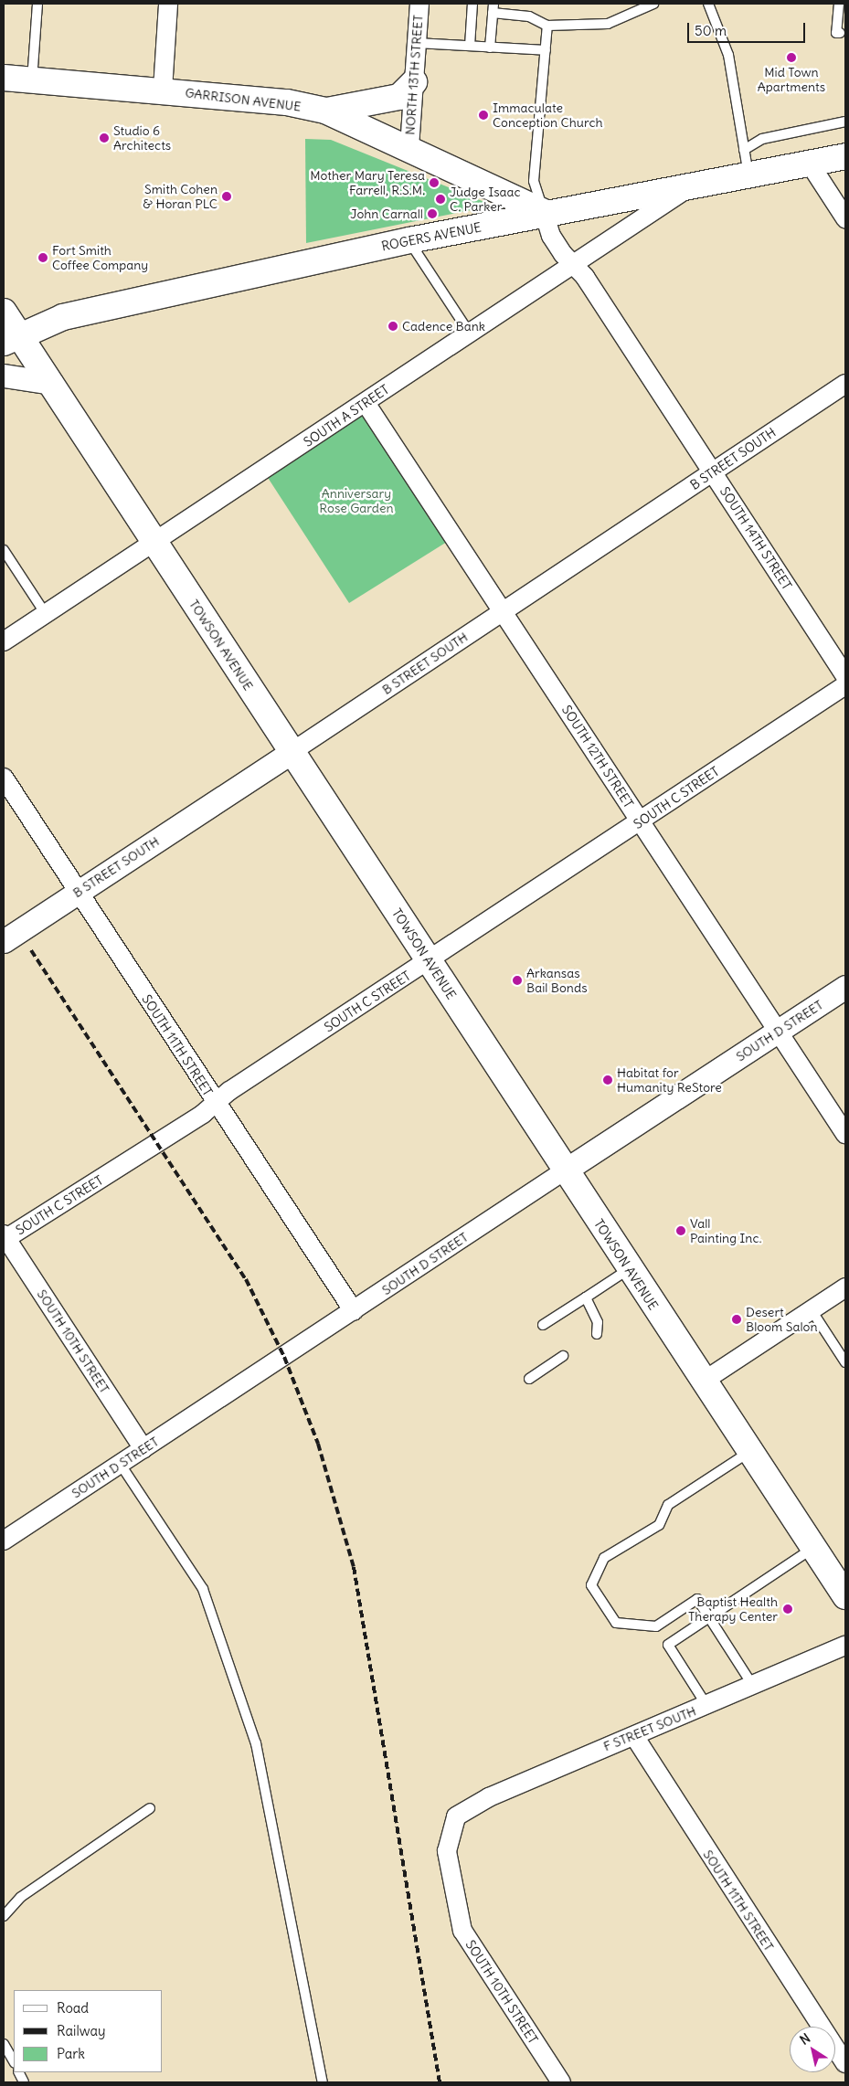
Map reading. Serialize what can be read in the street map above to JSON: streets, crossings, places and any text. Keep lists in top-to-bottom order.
{
  "streets": {
    "main road": ["GARRISON AVENUE", "ROGERS AVENUE", "TOWSON AVENUE"],
    "street": [
      "NORTH 13TH STREET",
      "SOUTH A STREET",
      "B STREET SOUTH",
      "SOUTH 14TH STREET",
      "SOUTH 12TH STREET",
      "SOUTH C STREET",
      "SOUTH D STREET",
      "SOUTH 11TH STREET",
      "SOUTH 10TH STREET",
      "F STREET SOUTH"
    ]
  },
  "crossings": [
    ["NORTH 13TH STREET", "GARRISON AVENUE"],
    ["GARRISON AVENUE", "ROGERS AVENUE"],
    ["GARRISON AVENUE", "SOUTH 14TH STREET"],
    ["ROGERS AVENUE", "SOUTH A STREET"],
    ["ROGERS AVENUE", "SOUTH 14TH STREET"],
    ["ROGERS AVENUE", "TOWSON AVENUE"],
    ["SOUTH A STREET", "SOUTH 14TH STREET"],
    ["SOUTH A STREET", "TOWSON AVENUE"],
    ["SOUTH A STREET", "SOUTH 12TH STREET"],
    ["B STREET SOUTH", "SOUTH 14TH STREET"],
    ["B STREET SOUTH", "TOWSON AVENUE"],
    ["B STREET SOUTH", "SOUTH 12TH STREET"],
    ["B STREET SOUTH", "SOUTH 11TH STREET"],
    ["TOWSON AVENUE", "SOUTH C STREET"],
    ["TOWSON AVENUE", "SOUTH D STREET"],
    ["SOUTH 12TH STREET", "SOUTH C STREET"],
    ["SOUTH 12TH STREET", "SOUTH D STREET"],
    ["SOUTH C STREET", "SOUTH 11TH STREET"],
    ["SOUTH C STREET", "SOUTH 10TH STREET"],
    ["SOUTH D STREET", "SOUTH 11TH STREET"],
    ["SOUTH D STREET", "SOUTH 10TH STREET"],
    ["SOUTH 11TH STREET", "F STREET SOUTH"],
    ["SOUTH 10TH STREET", "F STREET SOUTH"]
  ],
  "parks": ["Anniversary Rose Garden"],
  "places": [
    "Mid Town Apartments",
    "Immaculate Conception Church",
    "Studio 6 Architects",
    "Mother Mary Teresa Farrell, R.S.M.",
    "Smith Cohen & Horan PLC",
    "Judge Isaac C. Parker",
    "John Carnall",
    "Fort Smith Coffee Company",
    "Cadence Bank",
    "Arkansas Bail Bonds",
    "Habitat for Humanity ReStore",
    "Vall Painting Inc.",
    "Desert Bloom Salon",
    "Baptist Health Therapy Center"
  ],
  "legend": ["Road", "Railway", "Park"],
  "scale_bar": "50 m",
  "north": "top left"
}
